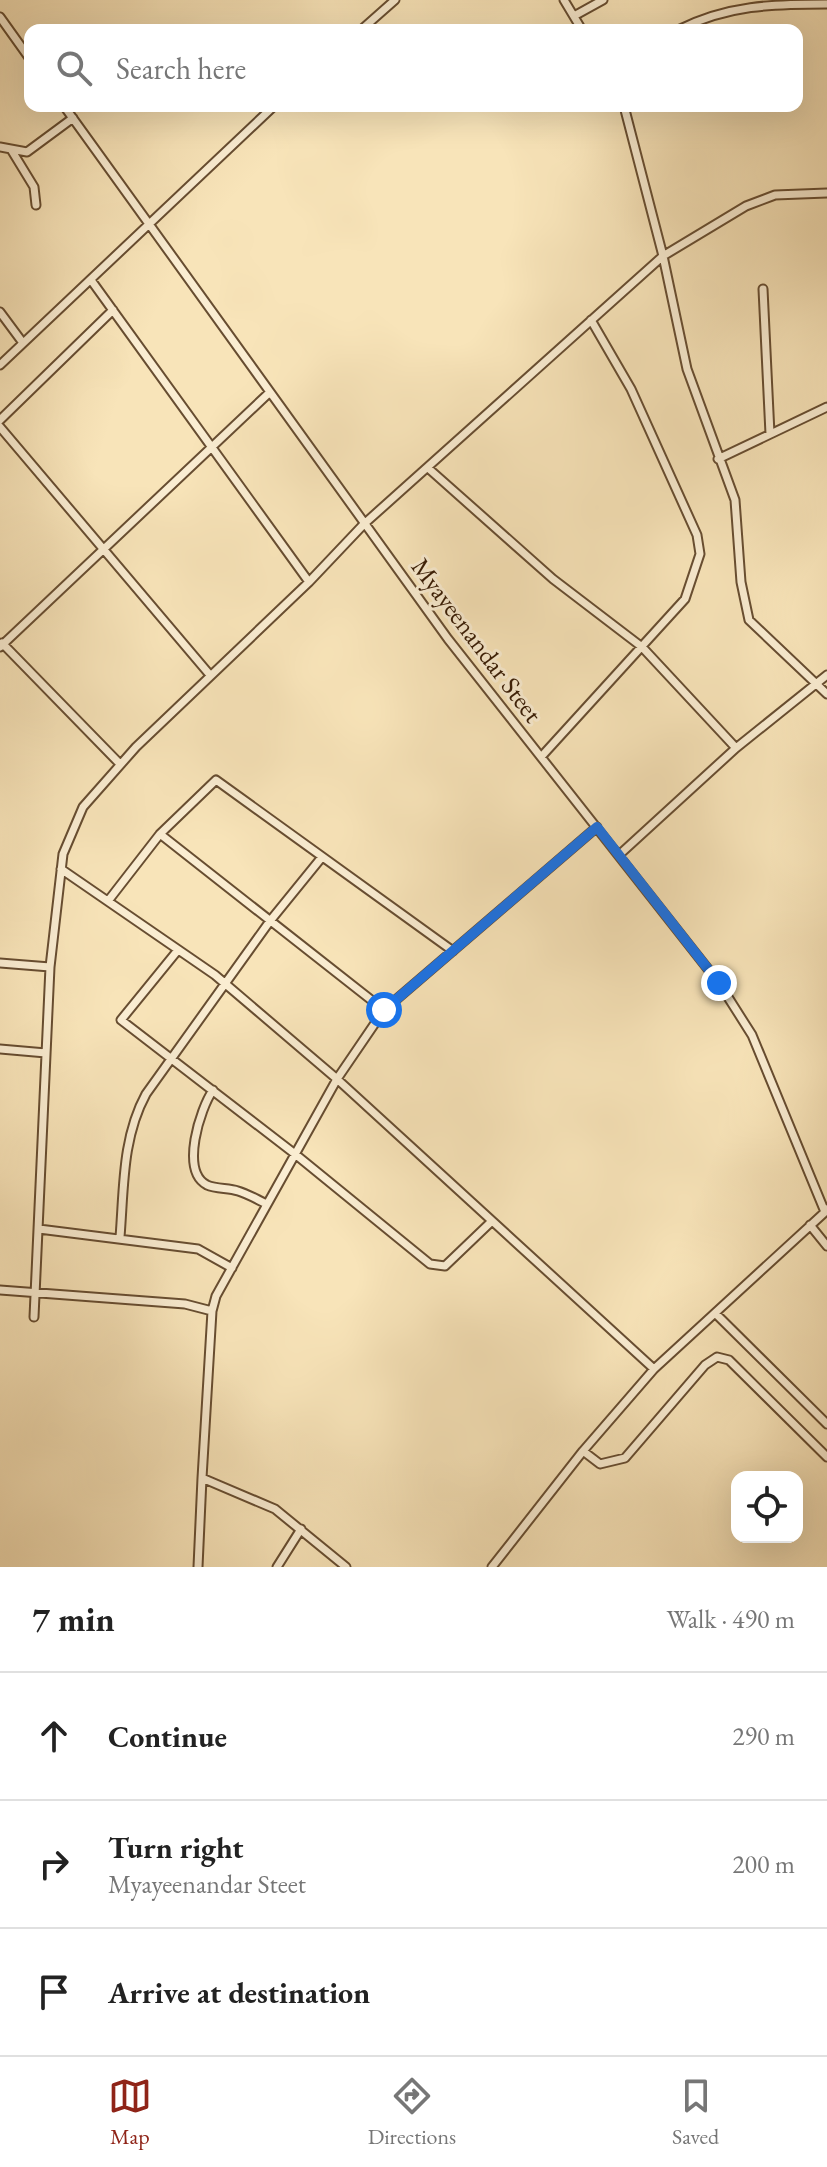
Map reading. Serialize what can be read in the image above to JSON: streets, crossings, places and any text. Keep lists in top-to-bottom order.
{
  "streets": {
    "street": ["Myayeenandar Steet"]
  },
  "page": {
    "search": "Search here",
    "heading": ["7 min", "Walk · 490 m"],
    "list": [
      ["Continue", "290 m"],
      ["Turn right", "Myayeenandar Steet", "200 m"],
      "Arrive at destination"
    ],
    "nav": ["Map", "Directions", "Saved"]
  }
}
